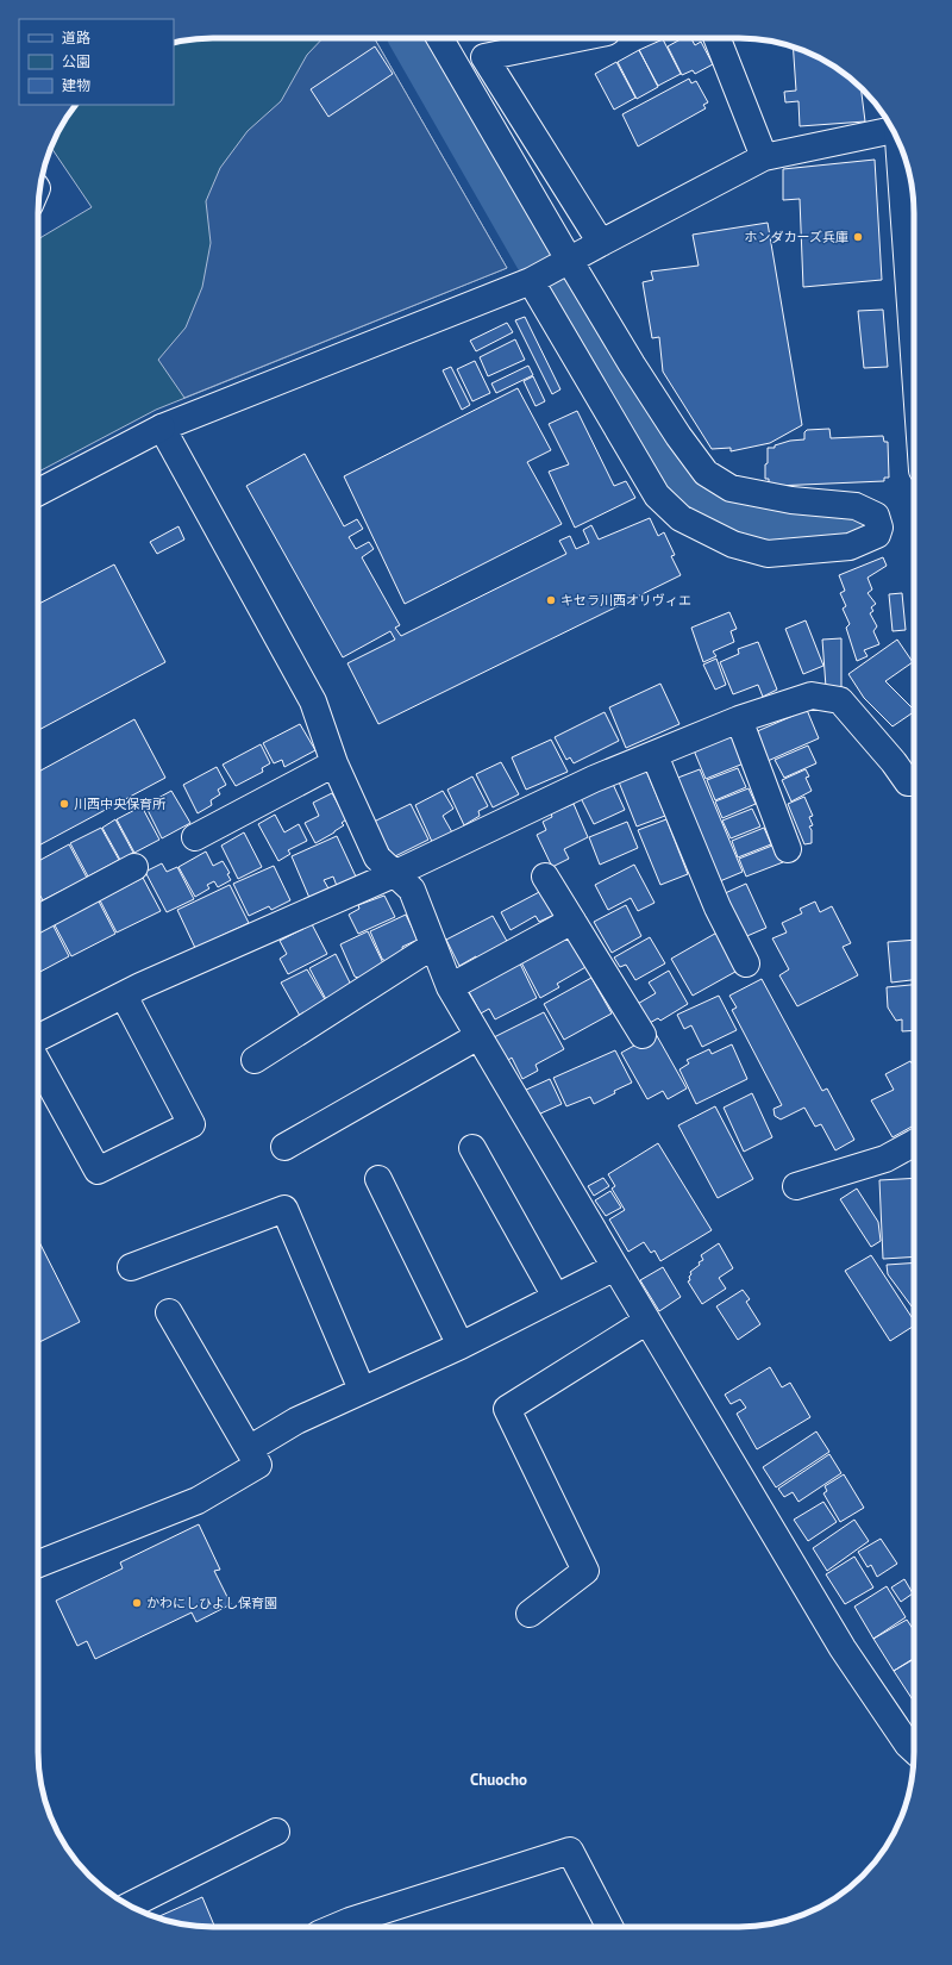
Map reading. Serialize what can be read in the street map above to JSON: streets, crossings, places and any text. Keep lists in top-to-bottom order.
{
  "districts": ["Chuocho"],
  "places": [
    "ホンダカーズ兵庫",
    "キセラ川西オリヴィエ",
    "川西中央保育所",
    "かわにしひよし保育園"
  ],
  "legend": ["道路", "公園", "建物"]
}
